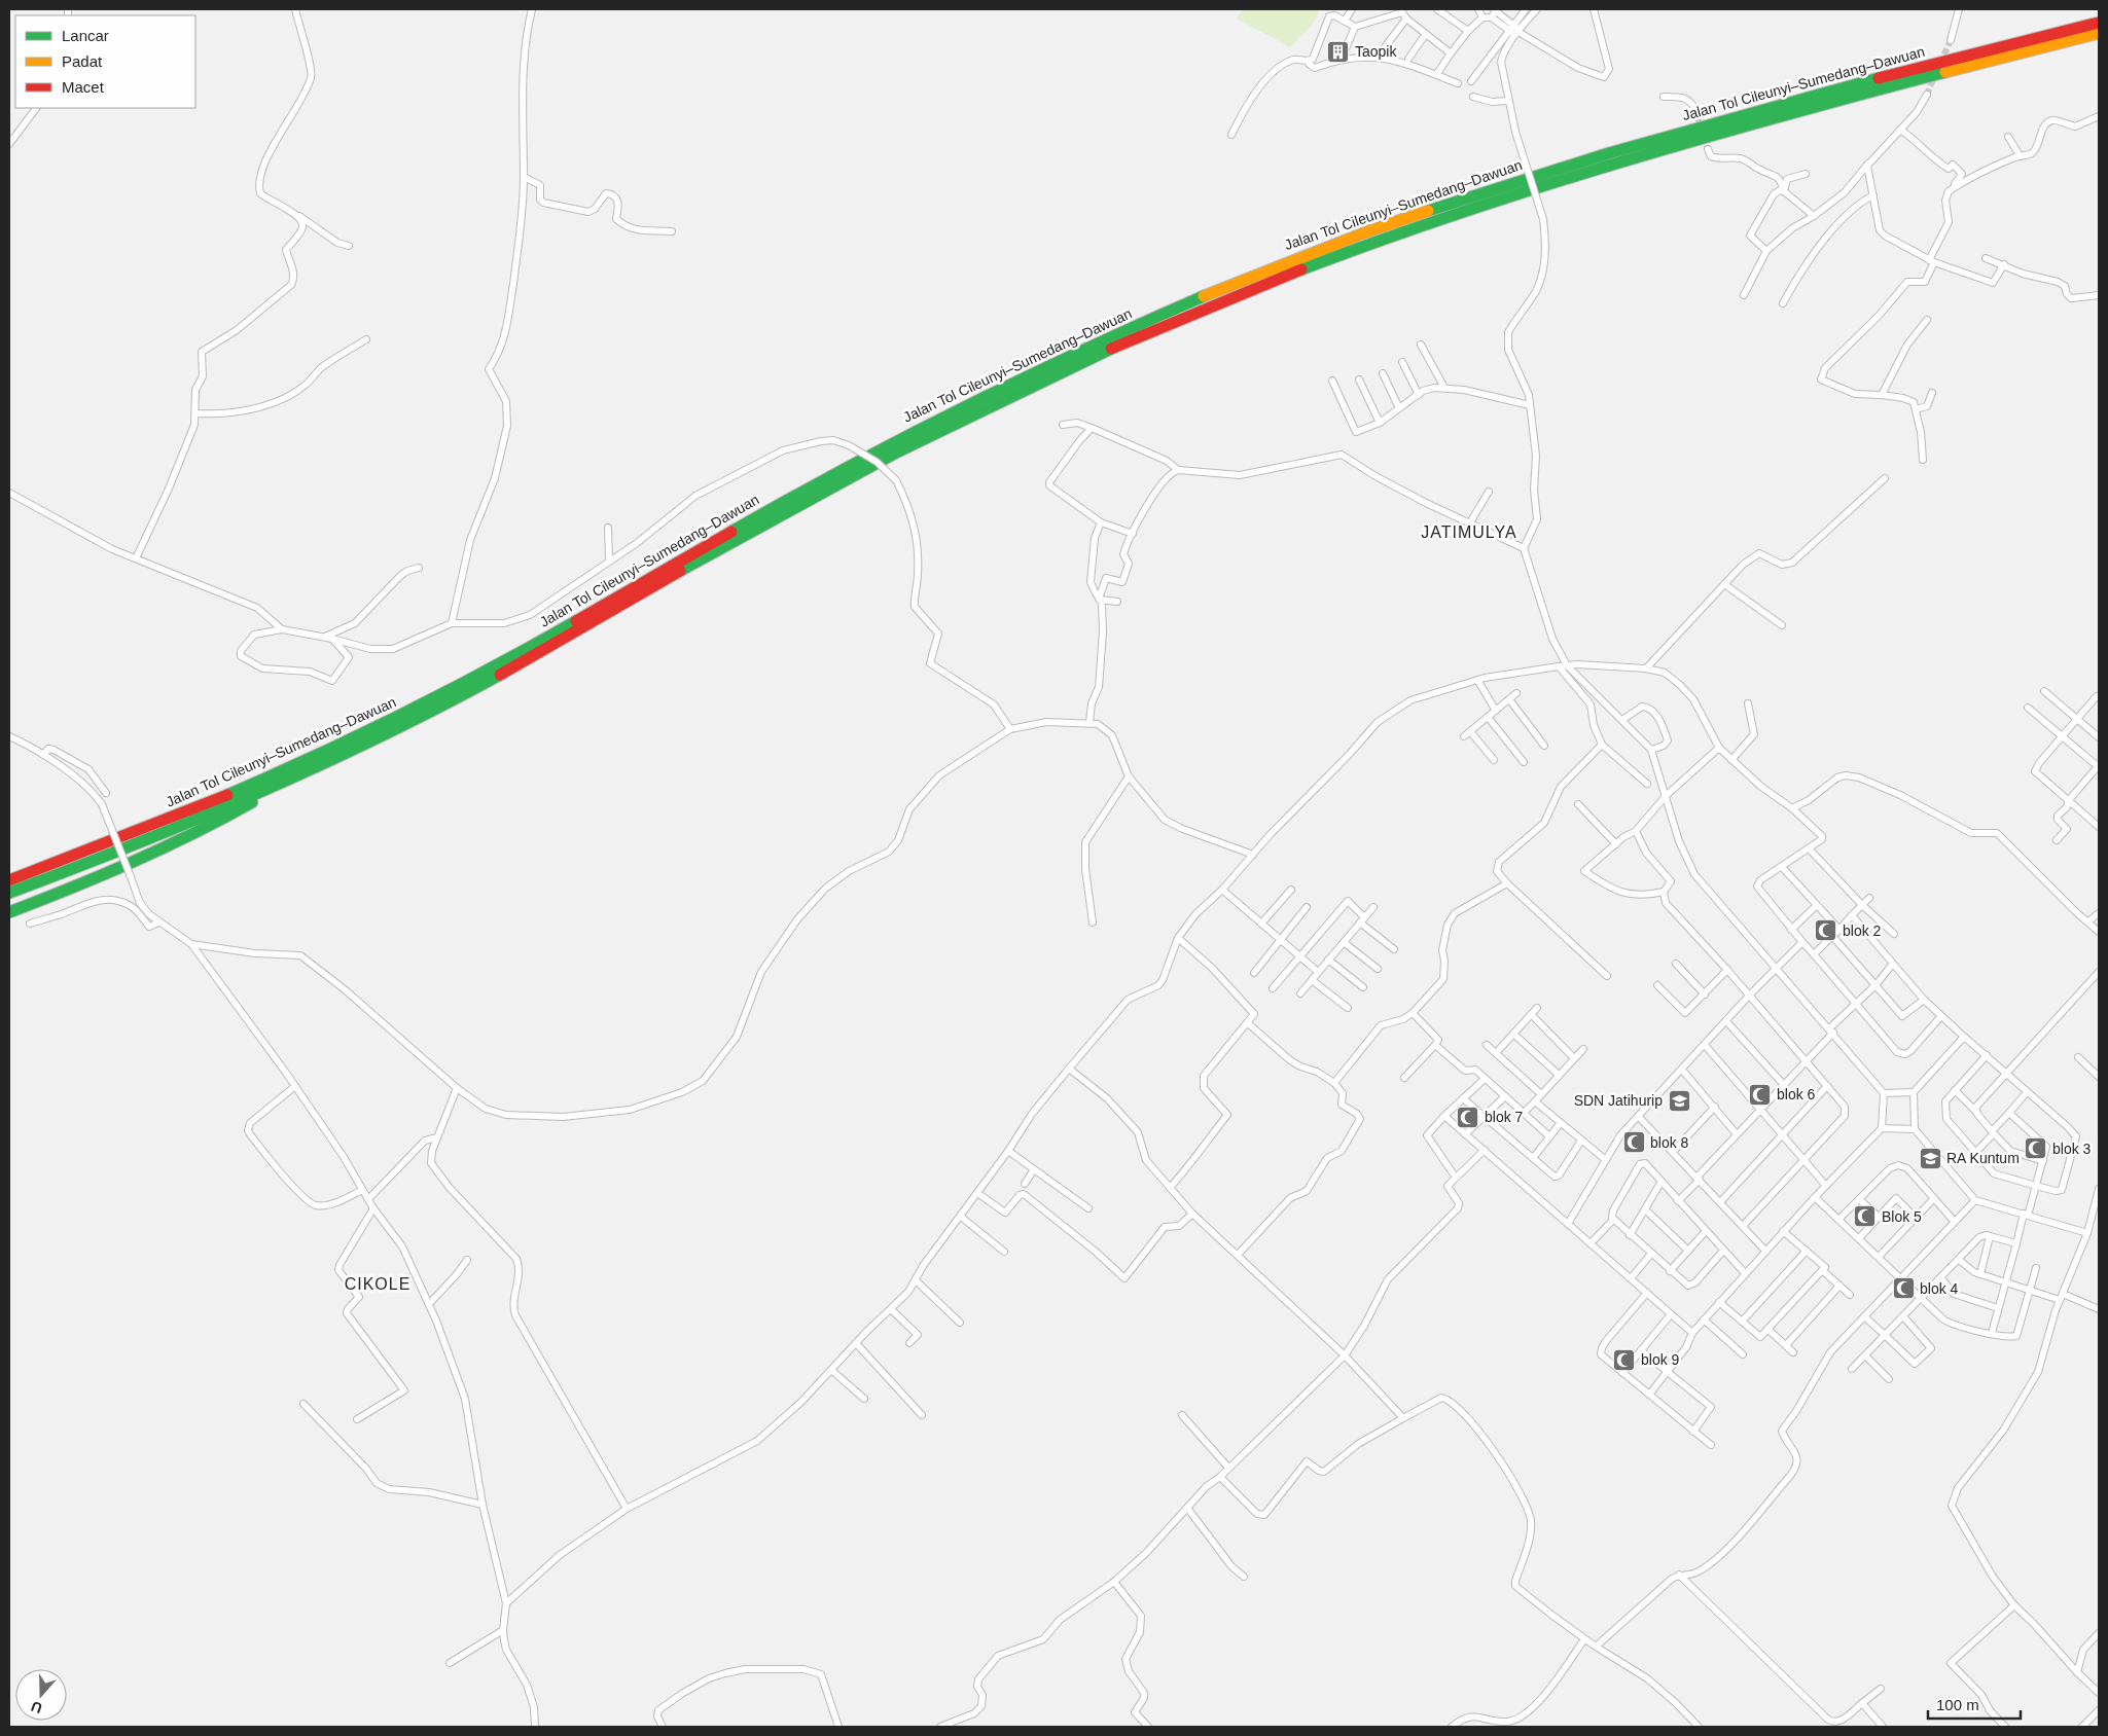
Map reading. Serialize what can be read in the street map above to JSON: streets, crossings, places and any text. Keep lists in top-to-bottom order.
{
  "streets": {
    "highway": ["Jalan Tol Cileunyi–Sumedang–Dawuan"]
  },
  "districts": ["JATIMULYA", "CIKOLE"],
  "places": {
    "building": ["Taopik"],
    "mosque": [
      "blok 2",
      "blok 6",
      "blok 7",
      "blok 8",
      "blok 3",
      "Blok 5",
      "blok 4",
      "blok 9"
    ],
    "school or university": ["SDN Jatihurip", "RA Kuntum"]
  },
  "legend": ["Lancar", "Padat", "Macet"],
  "scale_bar": "100 m",
  "north": "bottom"
}
